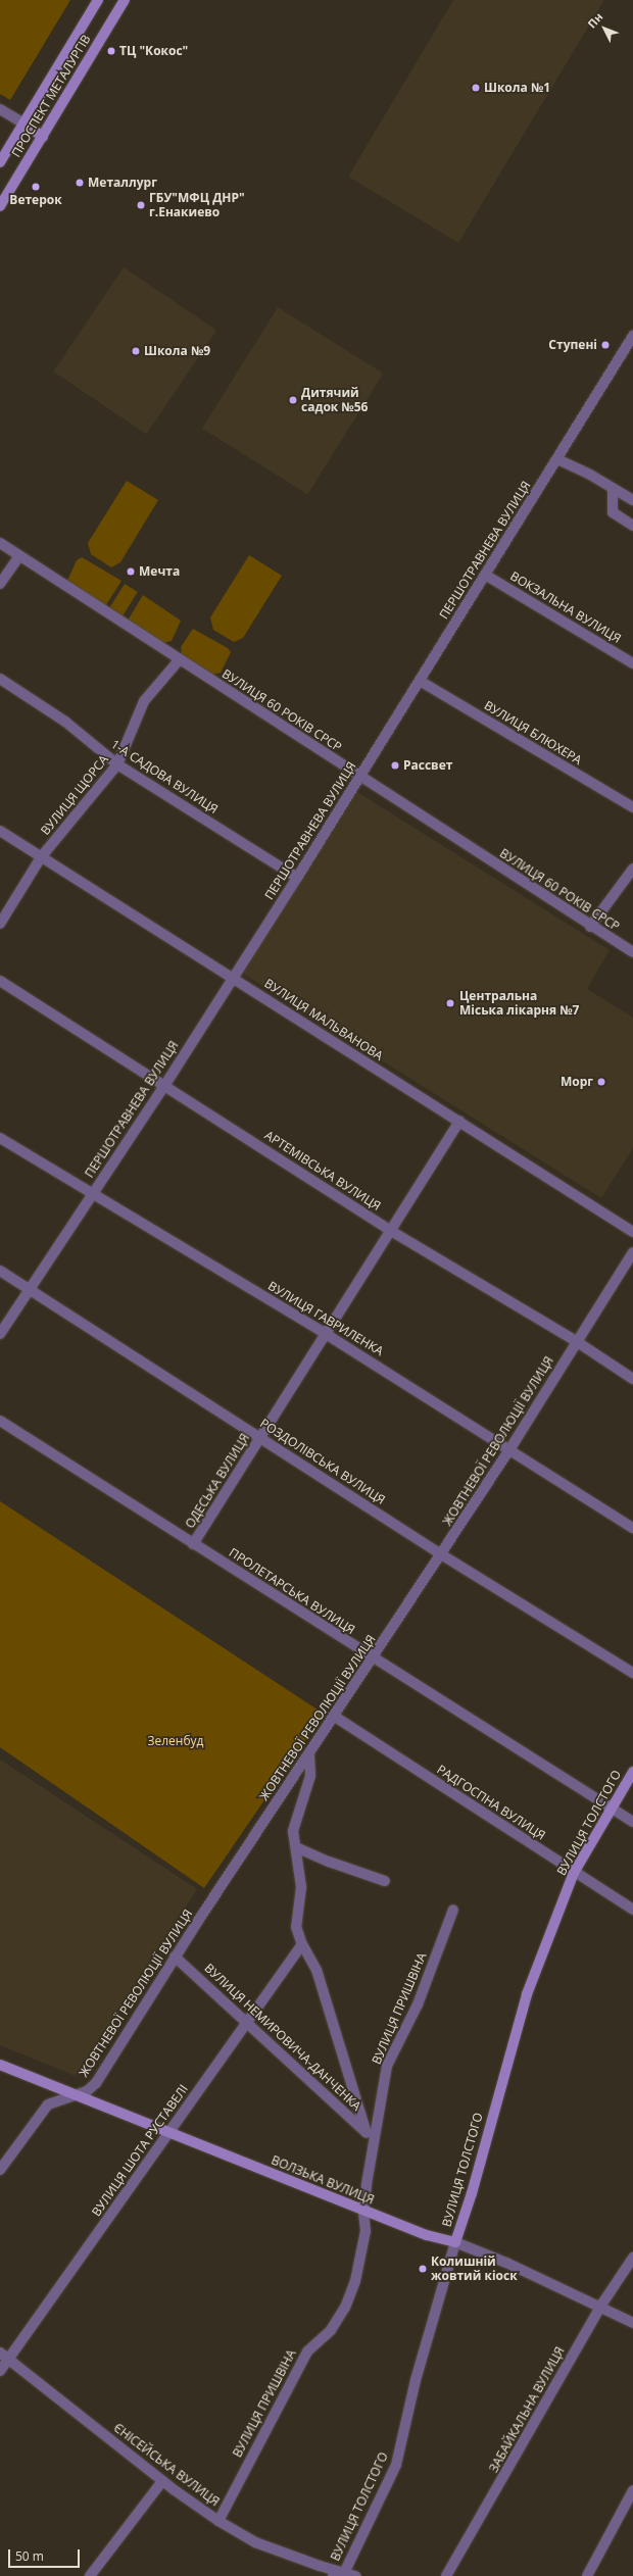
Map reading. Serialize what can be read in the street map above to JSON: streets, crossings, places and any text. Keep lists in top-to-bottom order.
{
  "streets": {
    "street": [
      "ПРОСПЕКТ МЕТАЛУРГІВ",
      "ПЕРШОТРАВНЕВА ВУЛИЦЯ",
      "ВОКЗАЛЬНА ВУЛИЦЯ",
      "ВУЛИЦЯ 60 РОКІВ СРСР",
      "ВУЛИЦЯ БЛЮХЕРА",
      "1-А САДОВА ВУЛИЦЯ",
      "ВУЛИЦЯ ЩОРСА",
      "ВУЛИЦЯ МАЛЬВАНОВА",
      "АРТЕМІВСЬКА ВУЛИЦЯ",
      "ВУЛИЦЯ ГАВРИЛЕНКА",
      "ЖОВТНЕВОЇ РЕВОЛЮЦІЇ ВУЛИЦЯ",
      "РОЗДОЛІВСЬКА ВУЛИЦЯ",
      "ОДЕСЬКА ВУЛИЦЯ",
      "ПРОЛЕТАРСЬКА ВУЛИЦЯ",
      "РАДГОСПНА ВУЛИЦЯ",
      "ВУЛИЦЯ ТОЛСТОГО",
      "ВУЛИЦЯ ПРИШВІНА",
      "ВУЛИЦЯ НЕМИРОВИЧА-ДАНЧЕНКА",
      "ВУЛИЦЯ ШОТА РУСТАВЕЛІ",
      "ВОЛЗЬКА ВУЛИЦЯ",
      "ЗАБАЙКАЛЬНА ВУЛИЦЯ",
      "ЄНІСЕЙСЬКА ВУЛИЦЯ"
    ]
  },
  "crossings": [
    ["ПЕРШОТРАВНЕВА ВУЛИЦЯ", "ВОКЗАЛЬНА ВУЛИЦЯ"],
    ["ПЕРШОТРАВНЕВА ВУЛИЦЯ", "ВУЛИЦЯ 60 РОКІВ СРСР"],
    ["ПЕРШОТРАВНЕВА ВУЛИЦЯ", "ВУЛИЦЯ БЛЮХЕРА"],
    ["ПЕРШОТРАВНЕВА ВУЛИЦЯ", "1-А САДОВА ВУЛИЦЯ"],
    ["ПЕРШОТРАВНЕВА ВУЛИЦЯ", "ВУЛИЦЯ МАЛЬВАНОВА"],
    ["ПЕРШОТРАВНЕВА ВУЛИЦЯ", "АРТЕМІВСЬКА ВУЛИЦЯ"],
    ["ПЕРШОТРАВНЕВА ВУЛИЦЯ", "ВУЛИЦЯ ГАВРИЛЕНКА"],
    ["ПЕРШОТРАВНЕВА ВУЛИЦЯ", "РОЗДОЛІВСЬКА ВУЛИЦЯ"],
    ["ВУЛИЦЯ 60 РОКІВ СРСР", "ВУЛИЦЯ ЩОРСА"],
    ["1-А САДОВА ВУЛИЦЯ", "ВУЛИЦЯ ЩОРСА"],
    ["ВУЛИЦЯ ЩОРСА", "ВУЛИЦЯ МАЛЬВАНОВА"],
    ["ВУЛИЦЯ МАЛЬВАНОВА", "ОДЕСЬКА ВУЛИЦЯ"],
    ["АРТЕМІВСЬКА ВУЛИЦЯ", "ЖОВТНЕВОЇ РЕВОЛЮЦІЇ ВУЛИЦЯ"],
    ["АРТЕМІВСЬКА ВУЛИЦЯ", "ОДЕСЬКА ВУЛИЦЯ"],
    ["ВУЛИЦЯ ГАВРИЛЕНКА", "ЖОВТНЕВОЇ РЕВОЛЮЦІЇ ВУЛИЦЯ"],
    ["ВУЛИЦЯ ГАВРИЛЕНКА", "ОДЕСЬКА ВУЛИЦЯ"],
    ["ЖОВТНЕВОЇ РЕВОЛЮЦІЇ ВУЛИЦЯ", "РОЗДОЛІВСЬКА ВУЛИЦЯ"],
    ["ЖОВТНЕВОЇ РЕВОЛЮЦІЇ ВУЛИЦЯ", "ПРОЛЕТАРСЬКА ВУЛИЦЯ"],
    ["ЖОВТНЕВОЇ РЕВОЛЮЦІЇ ВУЛИЦЯ", "РАДГОСПНА ВУЛИЦЯ"],
    ["ЖОВТНЕВОЇ РЕВОЛЮЦІЇ ВУЛИЦЯ", "ВУЛИЦЯ НЕМИРОВИЧА-ДАНЧЕНКА"],
    ["ЖОВТНЕВОЇ РЕВОЛЮЦІЇ ВУЛИЦЯ", "ВОЛЗЬКА ВУЛИЦЯ"],
    ["РОЗДОЛІВСЬКА ВУЛИЦЯ", "ОДЕСЬКА ВУЛИЦЯ"],
    ["ОДЕСЬКА ВУЛИЦЯ", "ПРОЛЕТАРСЬКА ВУЛИЦЯ"],
    ["ПРОЛЕТАРСЬКА ВУЛИЦЯ", "ВУЛИЦЯ ТОЛСТОГО"],
    ["РАДГОСПНА ВУЛИЦЯ", "ВУЛИЦЯ ТОЛСТОГО"],
    ["ВУЛИЦЯ ТОЛСТОГО", "ВОЛЗЬКА ВУЛИЦЯ"],
    ["ВУЛИЦЯ ТОЛСТОГО", "ЄНІСЕЙСЬКА ВУЛИЦЯ"],
    ["ВУЛИЦЯ ПРИШВІНА", "ВУЛИЦЯ НЕМИРОВИЧА-ДАНЧЕНКА"],
    ["ВУЛИЦЯ ПРИШВІНА", "ВОЛЗЬКА ВУЛИЦЯ"],
    ["ВУЛИЦЯ ПРИШВІНА", "ЄНІСЕЙСЬКА ВУЛИЦЯ"],
    ["ВУЛИЦЯ НЕМИРОВИЧА-ДАНЧЕНКА", "ВУЛИЦЯ ШОТА РУСТАВЕЛІ"],
    ["ВУЛИЦЯ ШОТА РУСТАВЕЛІ", "ВОЛЗЬКА ВУЛИЦЯ"],
    ["ВУЛИЦЯ ШОТА РУСТАВЕЛІ", "ЄНІСЕЙСЬКА ВУЛИЦЯ"],
    ["ВОЛЗЬКА ВУЛИЦЯ", "ЗАБАЙКАЛЬНА ВУЛИЦЯ"]
  ],
  "parks": ["Зеленбуд"],
  "places": [
    "ТЦ \"Кокос\"",
    "Школа №1",
    "Металлург",
    "Ветерок",
    "ГБУ\"МФЦ ДНР\" г.Енакиево",
    "Ступені",
    "Школа №9",
    "Дитячий садок №56",
    "Мечта",
    "Рассвет",
    "Центральна Міська лікарня №7",
    "Морг",
    "Колишній жовтий кіоск"
  ],
  "scale_bar": "50 m",
  "north": "top left"
}
